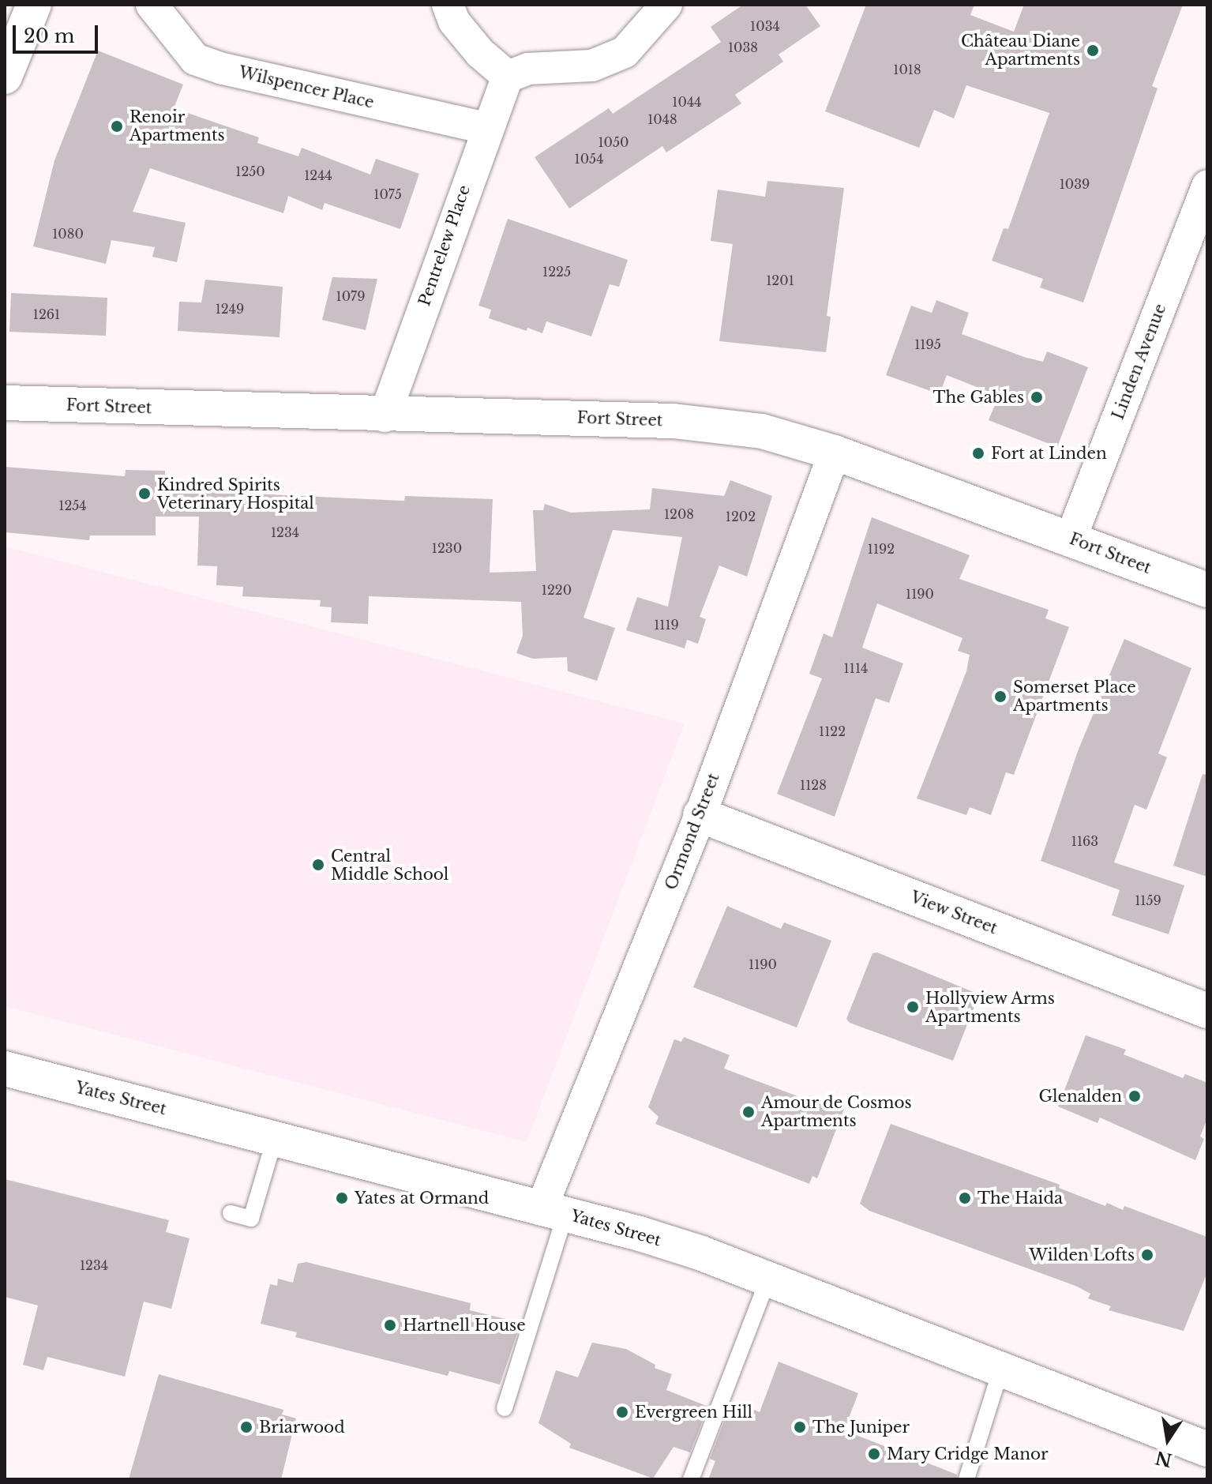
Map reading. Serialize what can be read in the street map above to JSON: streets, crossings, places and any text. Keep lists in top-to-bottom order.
{
  "streets": {
    "main road": ["Fort Street", "View Street", "Yates Street"],
    "street": [
      "Wilspencer Place",
      "Pentrelew Place",
      "Linden Avenue",
      "Ormond Street"
    ]
  },
  "crossings": [
    ["Wilspencer Place", "Pentrelew Place"],
    ["Pentrelew Place", "Fort Street"],
    ["Linden Avenue", "Fort Street"],
    ["Fort Street", "Ormond Street"],
    ["Ormond Street", "View Street"],
    ["Ormond Street", "Yates Street"]
  ],
  "places": [
    "Château Diane Apartments",
    "Renoir Apartments",
    "The Gables",
    "Fort at Linden",
    "Kindred Spirits Veterinary Hospital",
    "Somerset Place Apartments",
    "Central Middle School",
    "Hollyview Arms Apartments",
    "Glenalden",
    "Amour de Cosmos Apartments",
    "Yates at Ormand",
    "The Haida",
    "Wilden Lofts",
    "Hartnell House",
    "Evergreen Hill",
    "Briarwood",
    "The Juniper",
    "Mary Cridge Manor"
  ],
  "house_numbers": [
    "1034",
    "1038",
    "1018",
    "1044",
    "1048",
    "1050",
    "1054",
    "1250",
    "1244",
    "1039",
    "1075",
    "1080",
    "1225",
    "1201",
    "1079",
    "1249",
    "1261",
    "1195",
    "1254",
    "1208",
    "1202",
    "1234",
    "1230",
    "1192",
    "1220",
    "1190",
    "1119",
    "1114",
    "1122",
    "1128",
    "1163",
    "1159",
    "1190",
    "1234"
  ],
  "scale_bar": "20 m",
  "north": "bottom"
}
